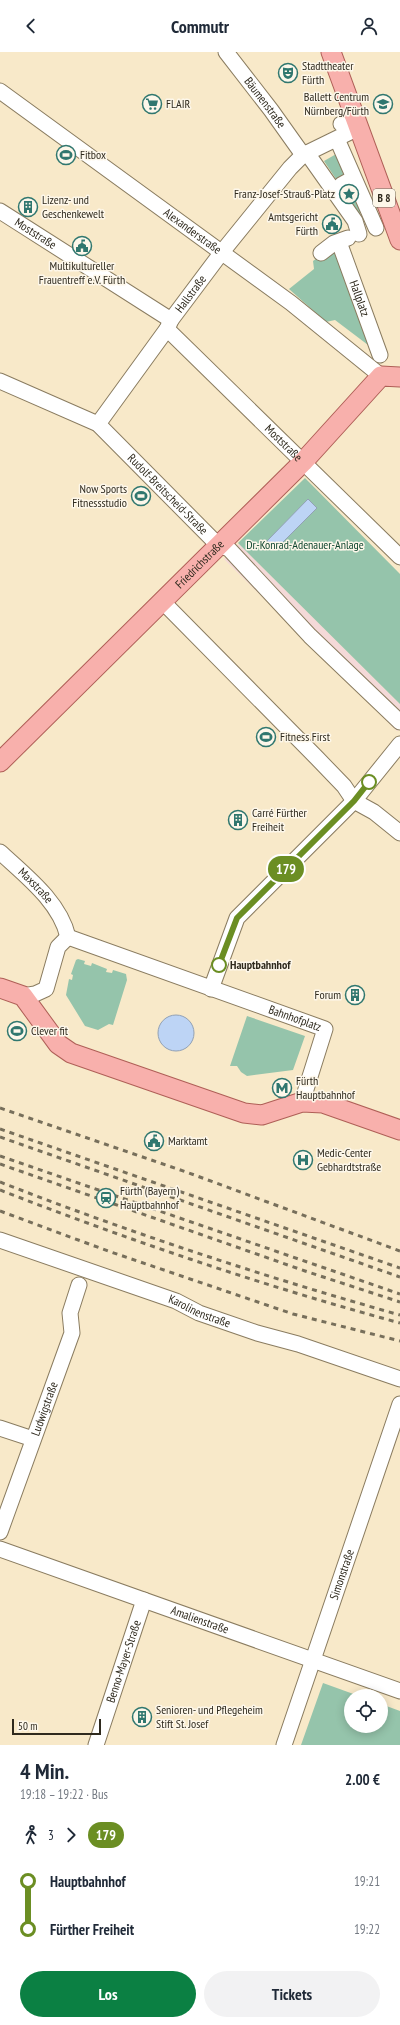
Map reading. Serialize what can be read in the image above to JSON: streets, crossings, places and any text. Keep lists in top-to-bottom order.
{
  "streets": {
    "main road": ["B 8", "Friedrichstraße"],
    "street": [
      "Bäumenstraße",
      "Alexanderstraße",
      "Moststraße",
      "Hallstraße",
      "Hallplatz",
      "Rudolf-Breitscheid-Straße",
      "Maxstraße",
      "Bahnhofplatz",
      "Karolinenstraße",
      "Ludwigstraße",
      "Simonstraße",
      "Amalienstraße",
      "Benno-Mayer-Straße"
    ]
  },
  "crossings": [
    ["Bäumenstraße", "Hallstraße"],
    ["Alexanderstraße", "Hallstraße"],
    ["Alexanderstraße", "Friedrichstraße"],
    ["Moststraße", "Hallstraße"],
    ["Moststraße", "Friedrichstraße"],
    ["Hallstraße", "Rudolf-Breitscheid-Straße"],
    ["Rudolf-Breitscheid-Straße", "Friedrichstraße"],
    ["Maxstraße", "Bahnhofplatz"],
    ["Simonstraße", "Amalienstraße"],
    ["Amalienstraße", "Benno-Mayer-Straße"]
  ],
  "parks": ["Dr.-Konrad-Adenauer-Anlage"],
  "places": {
    "theatre": ["Stadttheater Fürth"],
    "supermarket": ["FLAIR"],
    "school or university": ["Ballett Centrum Nürnberg/Fürth"],
    "sports": [
      "Fitbox",
      "Now Sports Fitnessstudio",
      "Fitness First",
      "Clever fit"
    ],
    "place": ["Franz-Josef-Strauß-Platz"],
    "building": [
      "Lizenz- und Geschenkewelt",
      "Carré Fürther Freiheit",
      "Forum",
      "Senioren- und Pflegeheim Stift St. Josef"
    ],
    "public building": ["Amtsgericht Fürth", "Multikultureller Frauentreff e.V. Fürth", "Marktamt"],
    "other": ["Hauptbahnhof"],
    "metro station": ["Fürth Hauptbahnhof"],
    "hospital": ["Medic-Center Gebhardtstraße"],
    "station": ["Fürth (Bayern) Hauptbahnhof"]
  },
  "lines": ["bus line 179"],
  "scale_bar": "50 m",
  "page": {
    "header": "Commutr",
    "on_map": "179",
    "scale": "50 m",
    "heading": ["4 Min.", "19:18 – 19:22 · Bus", "2.00 €"],
    "legs": ["3", "179"],
    "list": [
      {
        "name": "Hauptbahnhof",
        "value": "19:21"
      },
      {
        "name": "Fürther Freiheit",
        "value": "19:22"
      }
    ],
    "buttons": ["Los", "Tickets"]
  }
}
